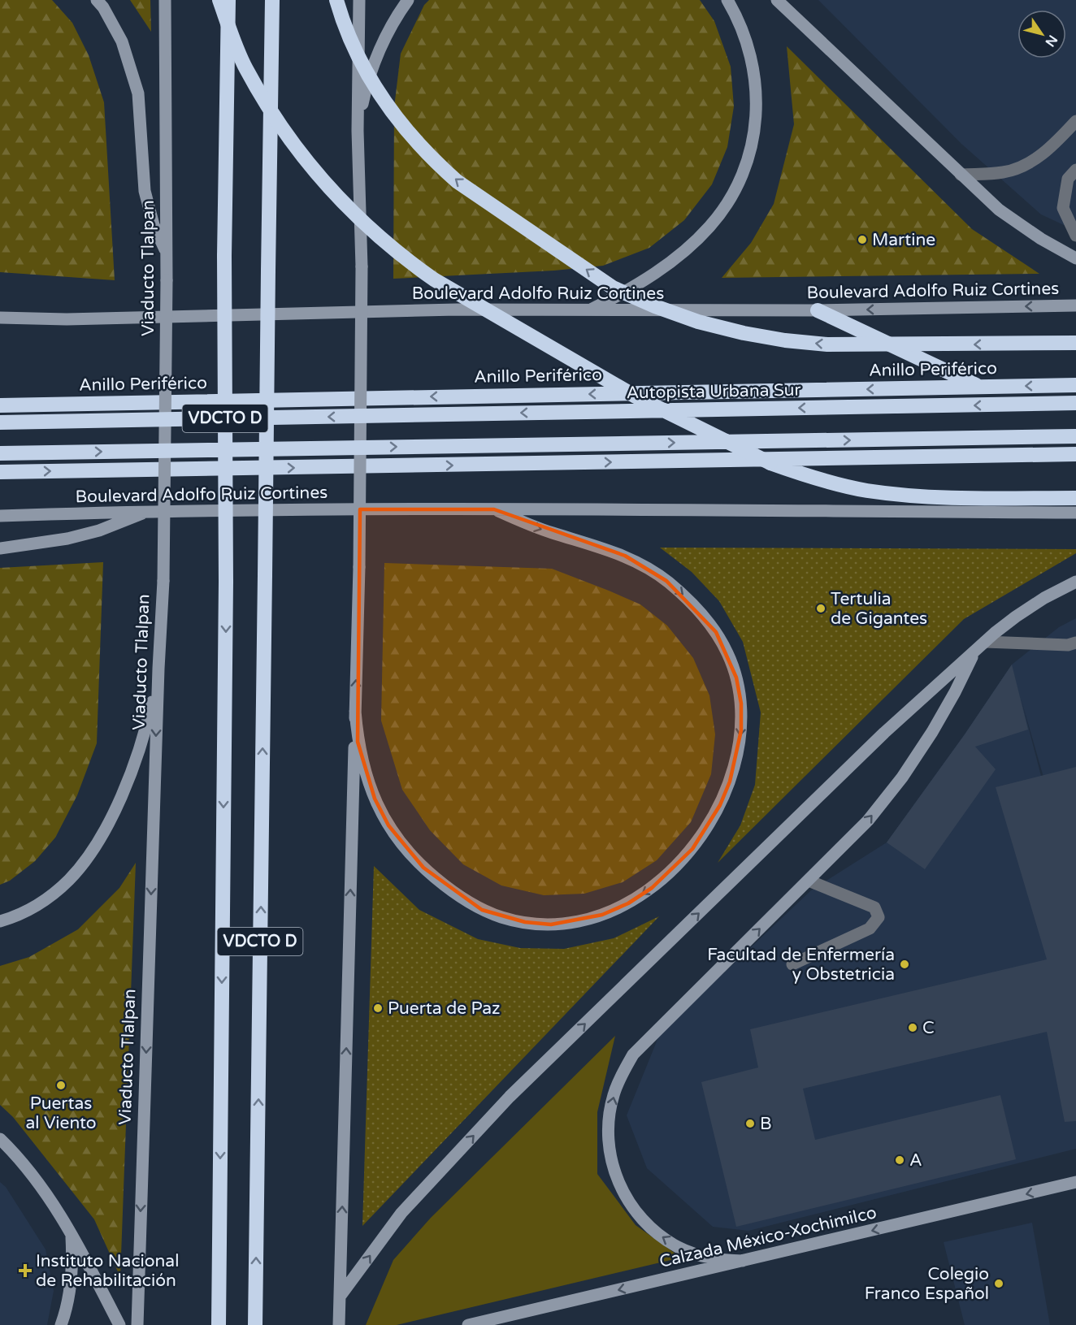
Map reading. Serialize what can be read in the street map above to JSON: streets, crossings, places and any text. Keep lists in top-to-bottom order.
{
  "streets": {
    "highway": ["Anillo Periférico", "Autopista Urbana Sur", "VDCTO D"],
    "main road": ["Viaducto Tlalpan", "Boulevard Adolfo Ruiz Cortines", "Calzada México-Xochimilco"]
  },
  "one_way": ["Viaducto Tlalpan", "Calzada México-Xochimilco"],
  "places": {
    "other": [
      "Martine",
      "Tertulia de Gigantes",
      "Facultad de Enfermería y Obstetricia",
      "Puerta de Paz",
      "C",
      "Puertas al Viento",
      "B",
      "A",
      "Colegio Franco Español"
    ],
    "health": ["Instituto Nacional de Rehabilitación"]
  },
  "north": "bottom right"
}
